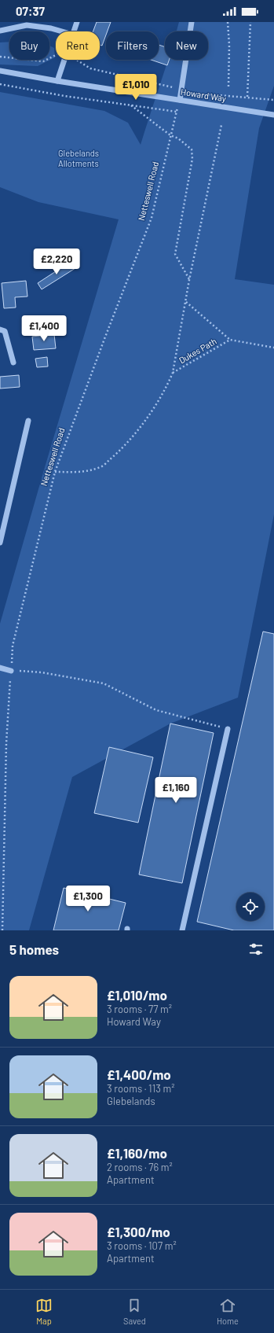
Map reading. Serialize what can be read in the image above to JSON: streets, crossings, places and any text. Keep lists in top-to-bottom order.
{
  "streets": {
    "street": ["Howard Way"],
    "path": ["Netteswell Road", "Dukes Path"]
  },
  "crossings": [
    ["Howard Way", "Netteswell Road"]
  ],
  "parks": ["Glebelands Allotments"],
  "page": {
    "status": "07:37",
    "chip": [
      "Buy",
      "Rent",
      "Filters",
      "New"
    ],
    "price": [
      "£1,010",
      "£2,220",
      "£1,400",
      "£1,160",
      "£1,300"
    ],
    "heading": "5 homes",
    "list": [
      {
        "name": "£1,010/mo",
        "note": "3 rooms · 77 m² · Howard Way"
      },
      {
        "name": "£1,400/mo",
        "note": "3 rooms · 113 m² · Glebelands"
      },
      {
        "name": "£1,160/mo",
        "note": "2 rooms · 76 m² · Apartment"
      },
      {
        "name": "£1,300/mo",
        "note": "3 rooms · 107 m² · Apartment"
      }
    ],
    "tabs": ["Map", "Saved", "Home"]
  }
}
